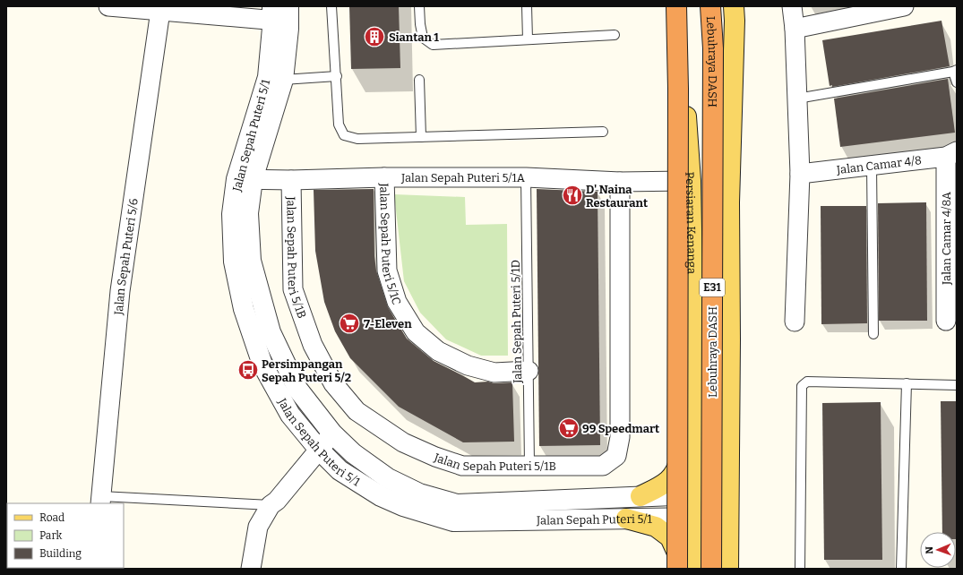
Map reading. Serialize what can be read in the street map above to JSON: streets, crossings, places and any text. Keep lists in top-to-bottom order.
{
  "streets": {
    "highway": ["Lebuhraya DASH", "E31"],
    "main road": ["Persiaran Kenanga"],
    "street": [
      "Jalan Sepah Puteri 5/1",
      "Jalan Camar 4/8",
      "Jalan Sepah Puteri 5/1A",
      "Jalan Camar 4/8A",
      "Jalan Sepah Puteri 5/1C",
      "Jalan Sepah Puteri 5/1B",
      "Jalan Sepah Puteri 5/6"
    ],
    "lane": ["Jalan Sepah Puteri 5/1D"]
  },
  "crossings": [
    ["Jalan Sepah Puteri 5/1", "Jalan Sepah Puteri 5/1A"],
    ["Jalan Camar 4/8", "Jalan Camar 4/8A"],
    ["Jalan Sepah Puteri 5/1A", "Persiaran Kenanga"],
    ["Jalan Sepah Puteri 5/1A", "Jalan Sepah Puteri 5/1C"],
    ["Jalan Sepah Puteri 5/1A", "Jalan Sepah Puteri 5/1B"],
    ["Jalan Sepah Puteri 5/1A", "Jalan Sepah Puteri 5/1D"],
    ["Jalan Sepah Puteri 5/1C", "Jalan Sepah Puteri 5/1D"],
    ["Jalan Sepah Puteri 5/1B", "Jalan Sepah Puteri 5/1D"]
  ],
  "places": {
    "building": ["Siantan 1"],
    "restaurant": ["D' Naina Restaurant"],
    "supermarket": ["7-Eleven", "99 Speedmart"],
    "bus stop": ["Persimpangan Sepah Puteri 5/2"]
  },
  "legend": ["Road", "Park", "Building"],
  "north": "left"
}
